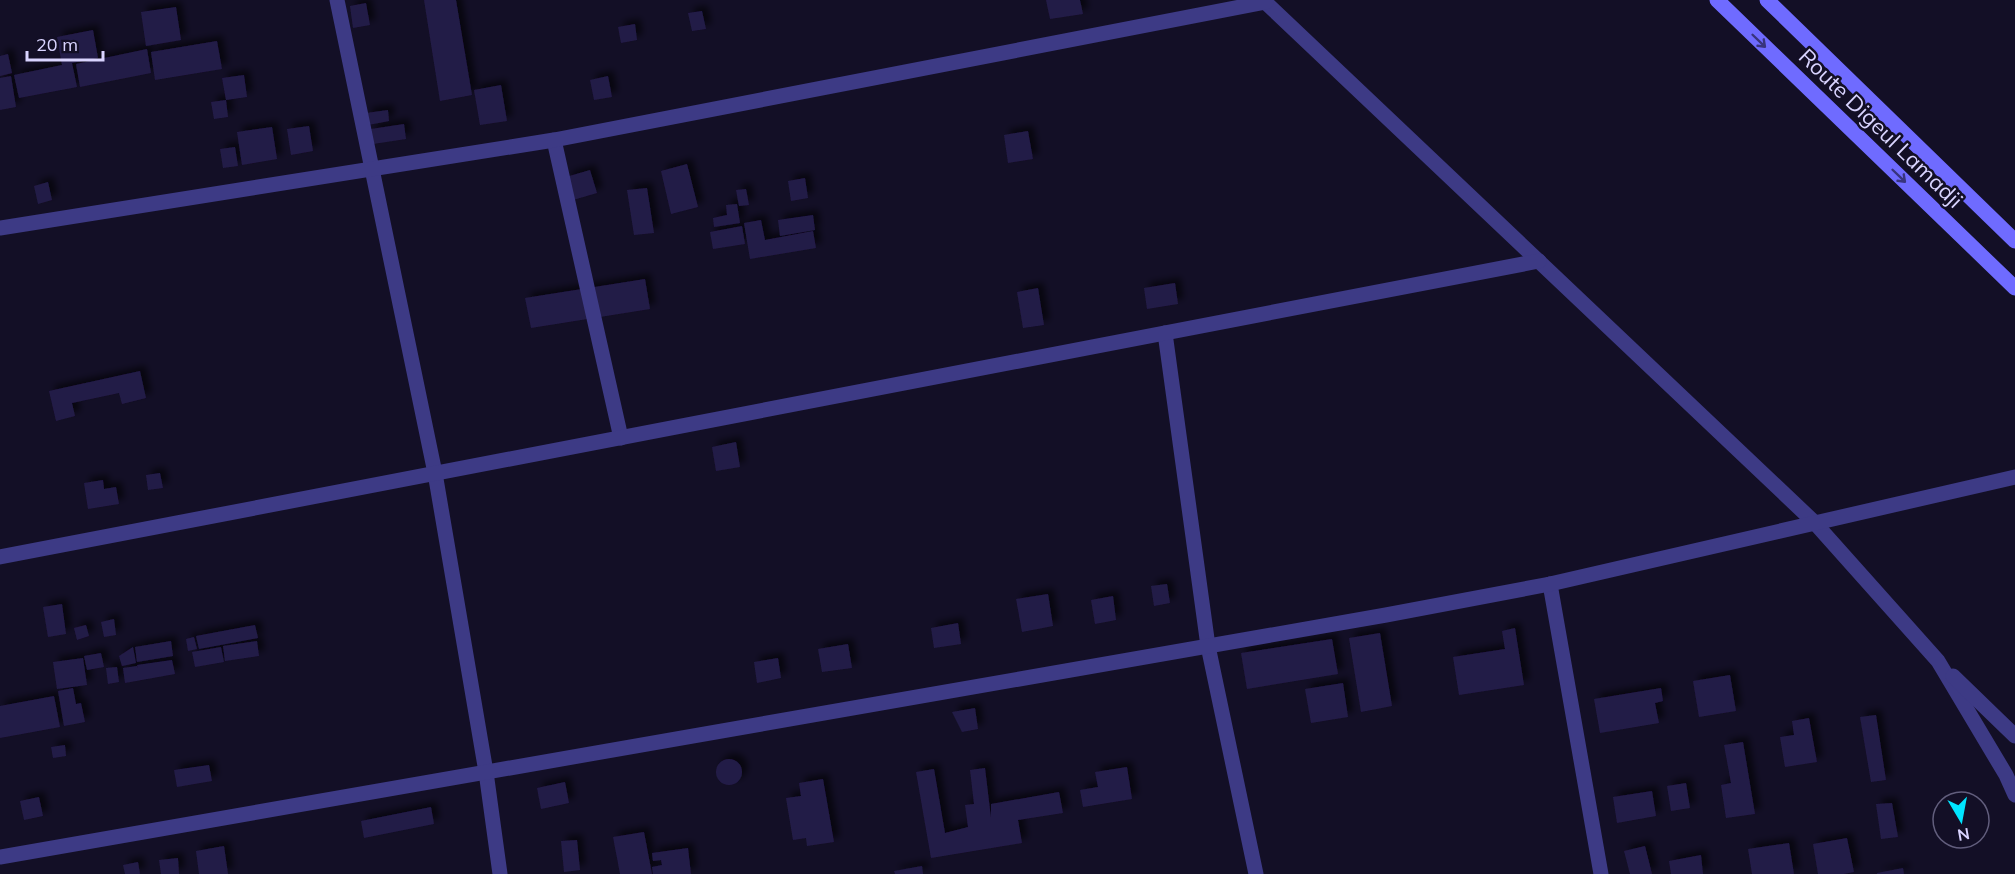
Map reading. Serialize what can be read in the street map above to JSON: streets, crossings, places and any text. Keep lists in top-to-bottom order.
{
  "streets": {
    "main road": ["Route Digeul Lamadji"]
  },
  "scale_bar": "20 m",
  "north": "bottom"
}
